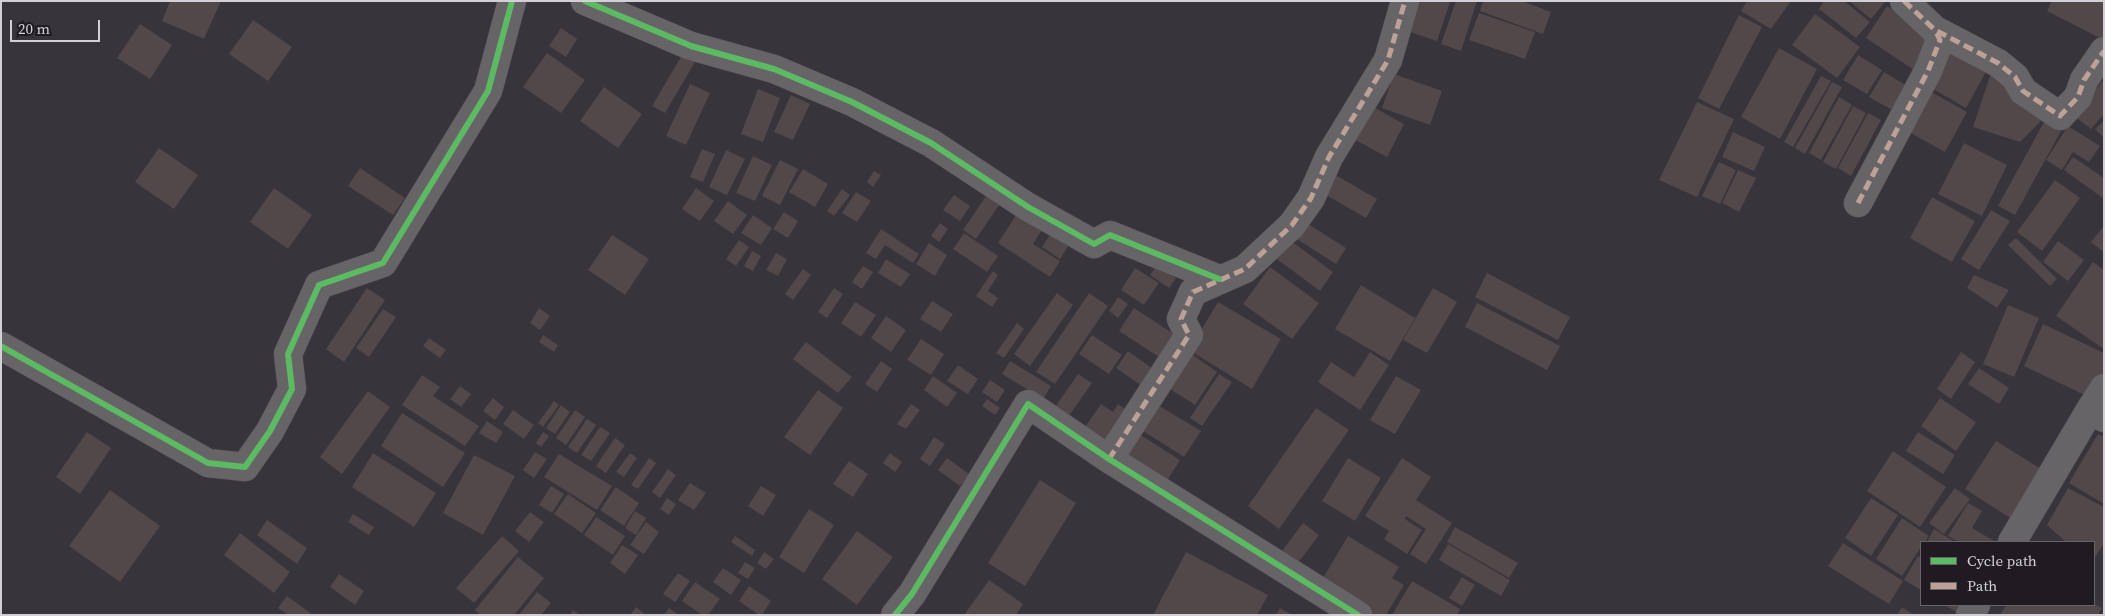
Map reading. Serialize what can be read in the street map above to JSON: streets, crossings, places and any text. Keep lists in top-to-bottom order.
{
  "legend": ["Cycle path", "Path"],
  "scale_bar": "20 m"
}
